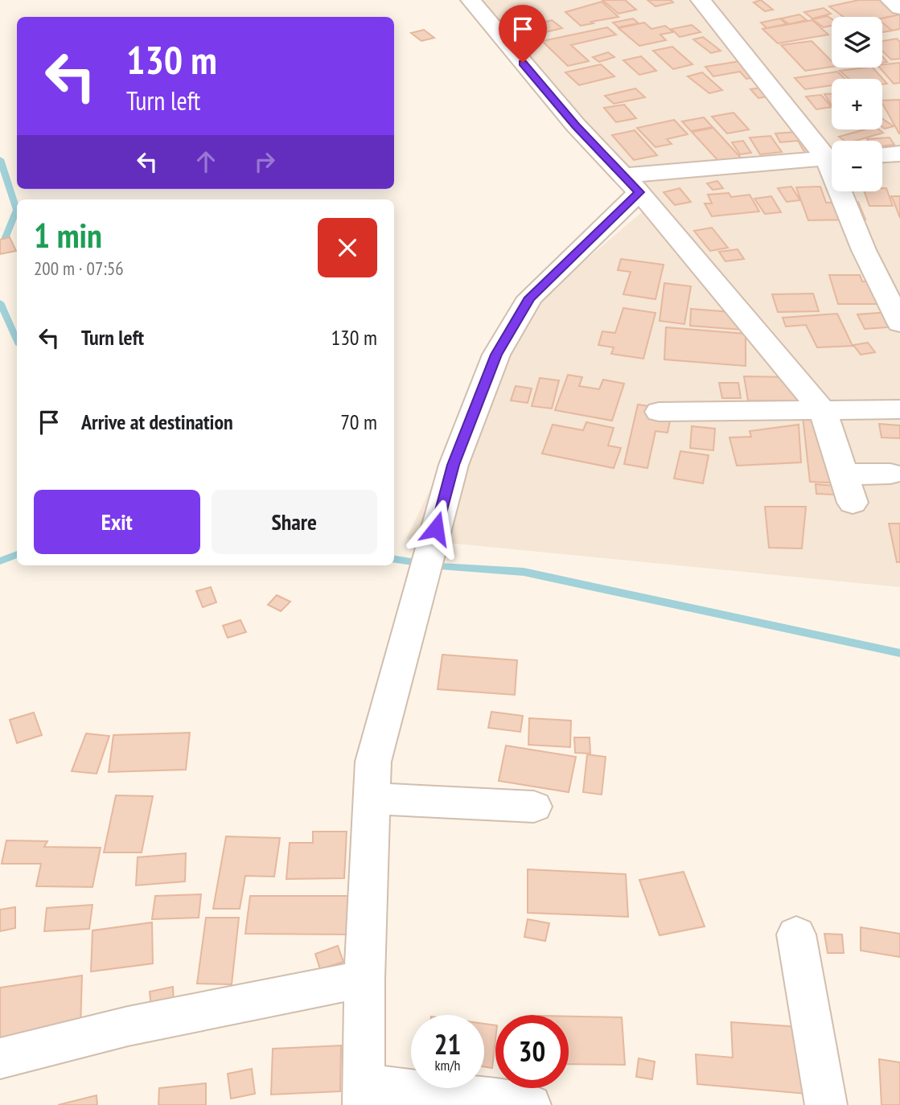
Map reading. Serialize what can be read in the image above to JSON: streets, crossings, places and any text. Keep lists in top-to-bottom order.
{
  "page": {
    "map_buttons": ["+", "−"],
    "turn": ["130 m", "Turn left"],
    "heading": ["1 min", "200 m · 07:56"],
    "list": [
      {
        "name": "Turn left",
        "value": "130 m"
      },
      {
        "name": "Arrive at destination",
        "value": "70 m"
      }
    ],
    "buttons": ["Exit", "Share"],
    "speed": "21 km/h",
    "limit": "30"
  }
}
